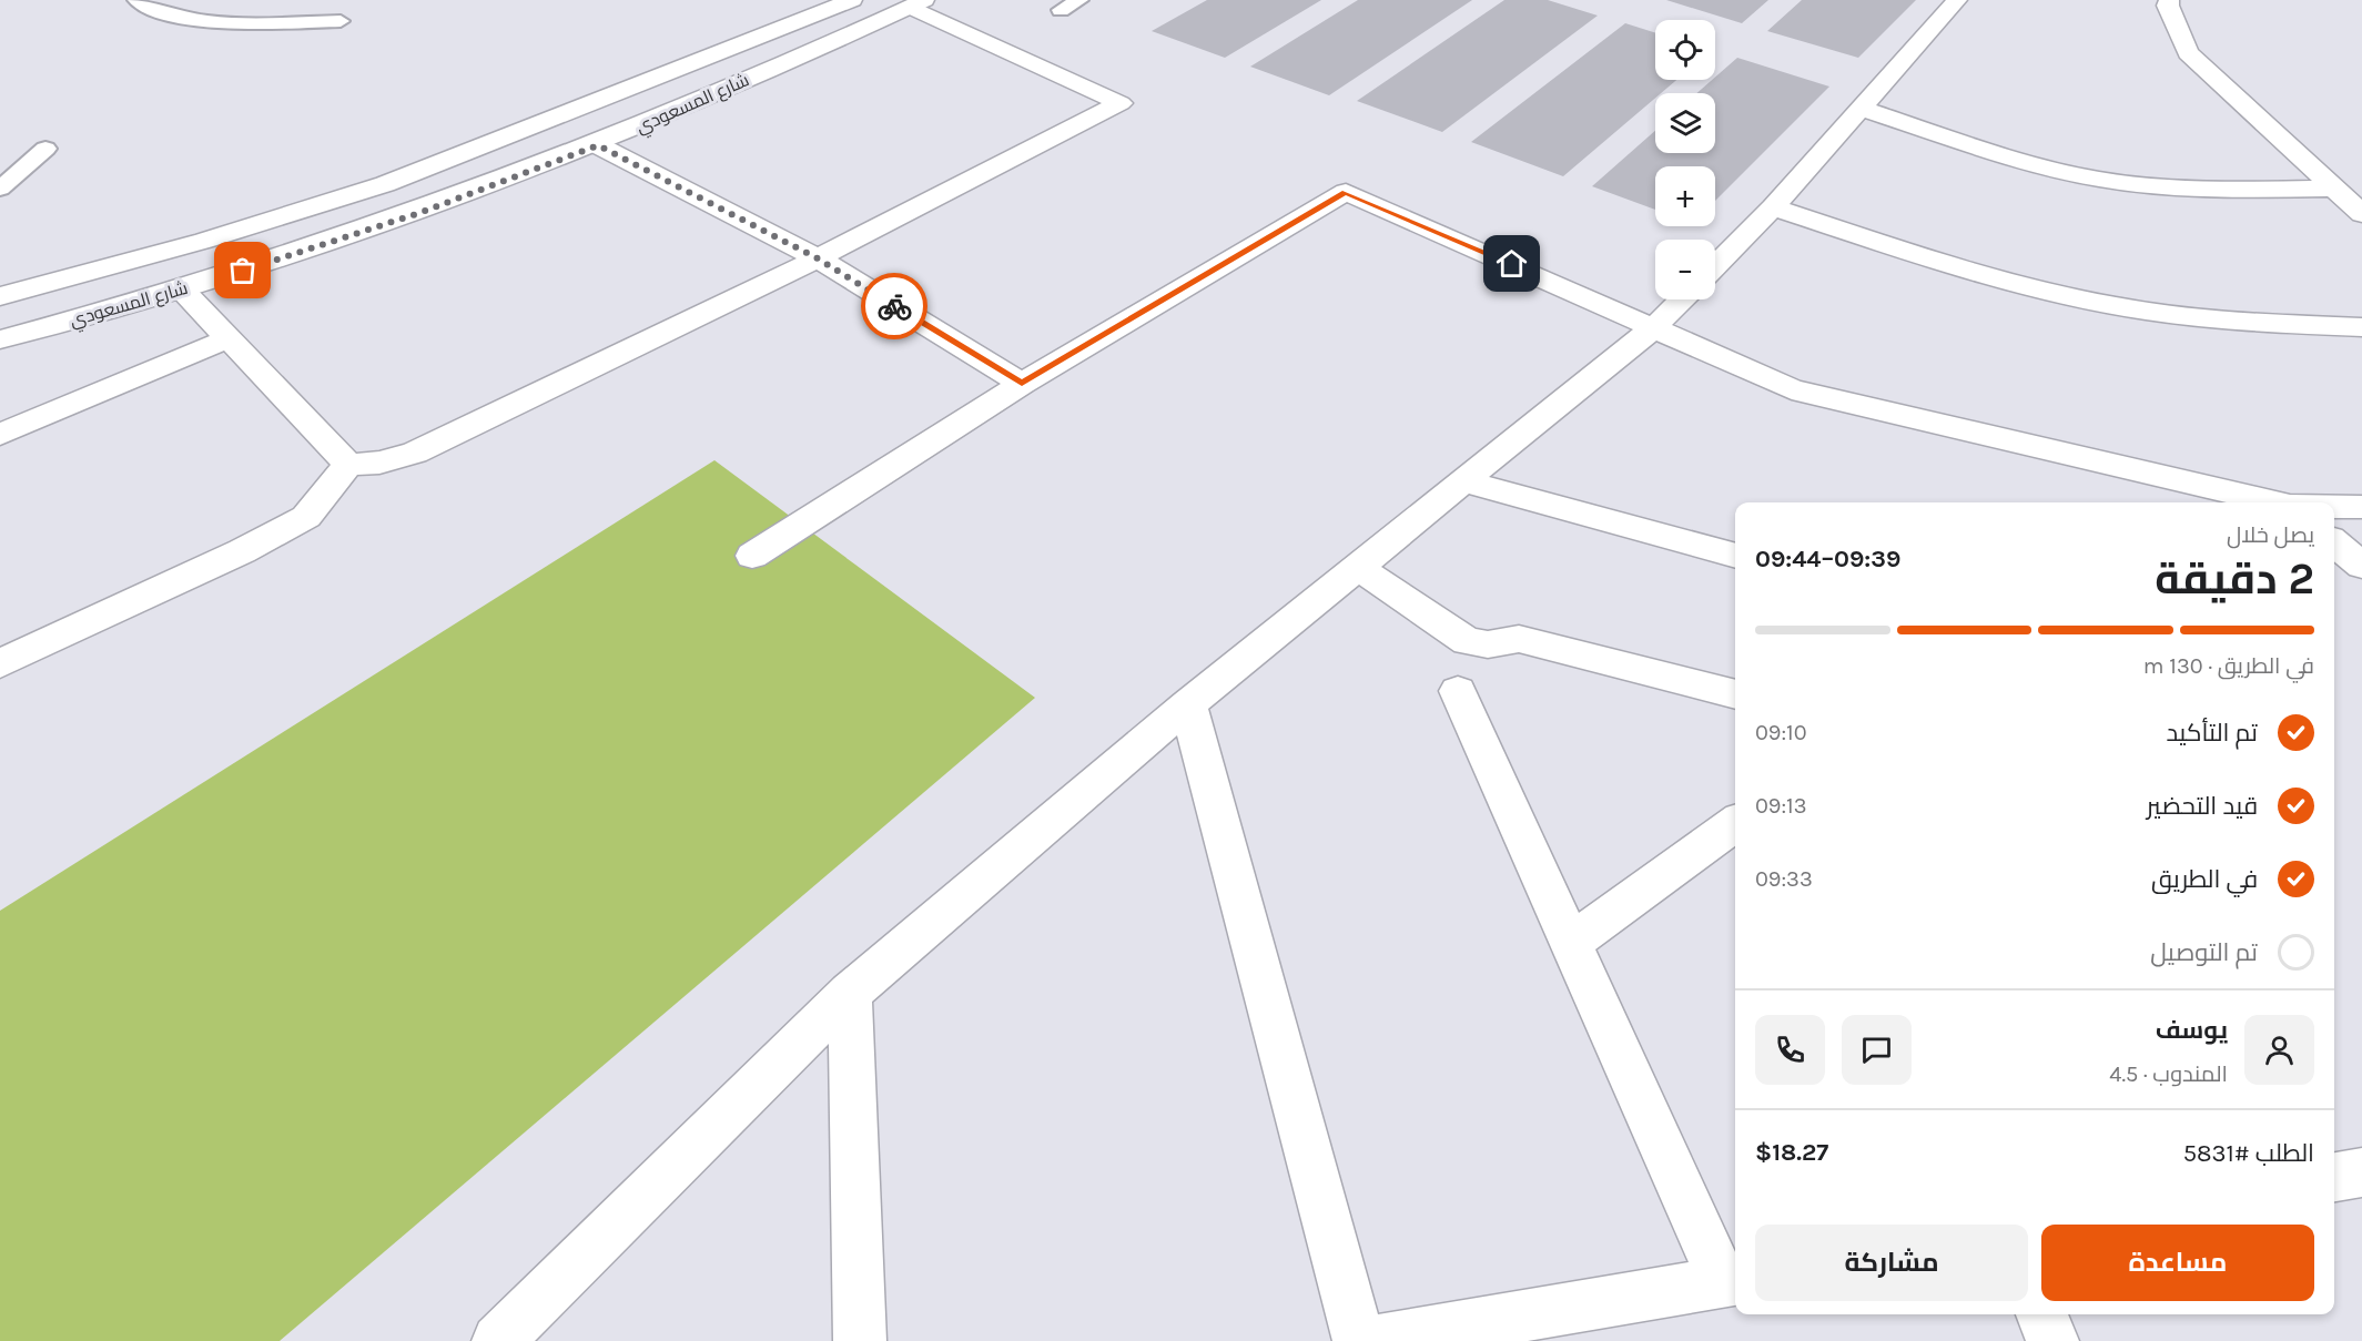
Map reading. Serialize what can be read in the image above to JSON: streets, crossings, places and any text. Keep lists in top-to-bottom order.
{
  "streets": {
    "street": ["شارع المسعودي"]
  },
  "page": {
    "map_buttons": ["+", "−"],
    "heading": ["2 دقيقة", "يصل خلال", "09:39–09:44"],
    "panel": [
      "يوسف",
      "المندوب · 4.5",
      "الطلب #5831",
      "$18.27"
    ],
    "bar": "في الطريق · 130 m",
    "list": [
      ["تم التأكيد", "09:10"],
      ["قيد التحضير", "09:13"],
      ["في الطريق", "09:33"],
      "تم التوصيل"
    ],
    "buttons": ["مساعدة", "مشاركة"]
  }
}
